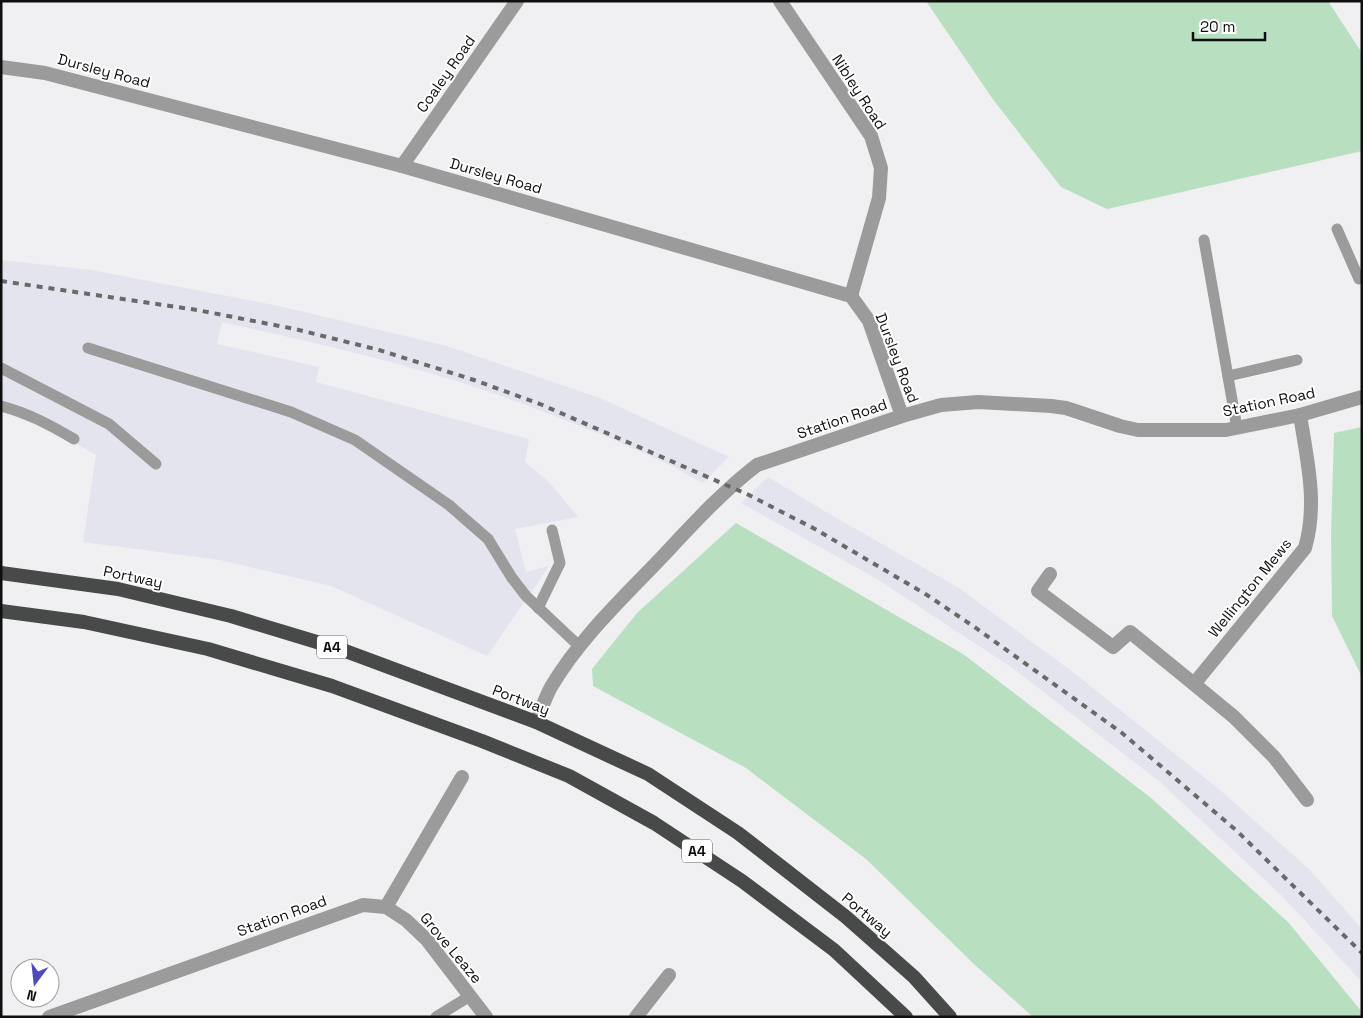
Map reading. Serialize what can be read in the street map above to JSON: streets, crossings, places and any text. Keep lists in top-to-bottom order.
{
  "streets": {
    "highway": ["Portway", "A4"],
    "street": [
      "Dursley Road",
      "Coaley Road",
      "Nibley Road",
      "Station Road",
      "Wellington Mews",
      "Grove Leaze"
    ]
  },
  "crossings": [
    ["Dursley Road", "Coaley Road"],
    ["Dursley Road", "Nibley Road"],
    ["Dursley Road", "Station Road"],
    ["Station Road", "Portway"],
    ["Station Road", "Wellington Mews"],
    ["Station Road", "Grove Leaze"]
  ],
  "scale_bar": "20 m",
  "north": "bottom"
}
